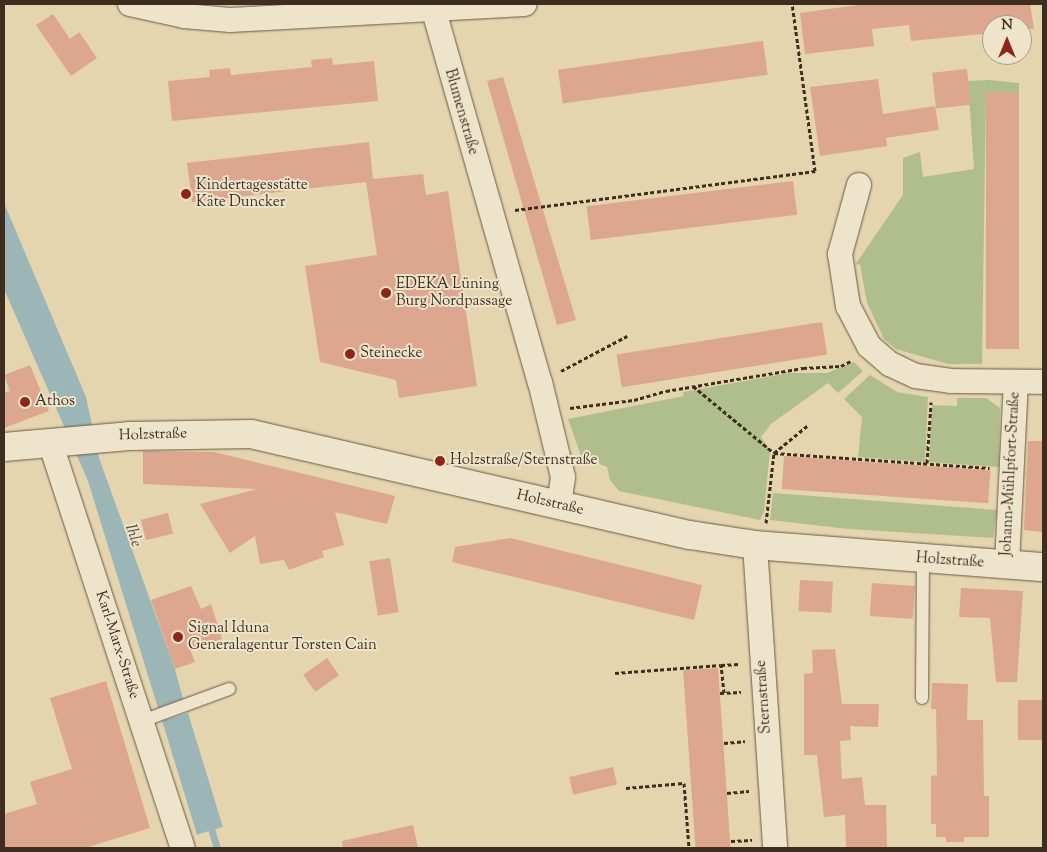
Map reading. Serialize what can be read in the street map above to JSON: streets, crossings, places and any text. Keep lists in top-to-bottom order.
{
  "streets": {
    "street": [
      "Blumenstraße",
      "Holzstraße",
      "Johann-Mühlpfort-Straße",
      "Karl-Marx-Straße",
      "Sternstraße"
    ]
  },
  "crossings": [
    ["Blumenstraße", "Holzstraße"],
    ["Holzstraße", "Johann-Mühlpfort-Straße"],
    ["Holzstraße", "Karl-Marx-Straße"],
    ["Holzstraße", "Sternstraße"]
  ],
  "water": ["Ihle"],
  "places": [
    "Kindertagesstätte Käte Duncker",
    "EDEKA Lüning Burg Nordpassage",
    "Steinecke",
    "Athos",
    "Holzstraße/Sternstraße",
    "Signal Iduna Generalagentur Torsten Cain"
  ],
  "north": "top"
}
